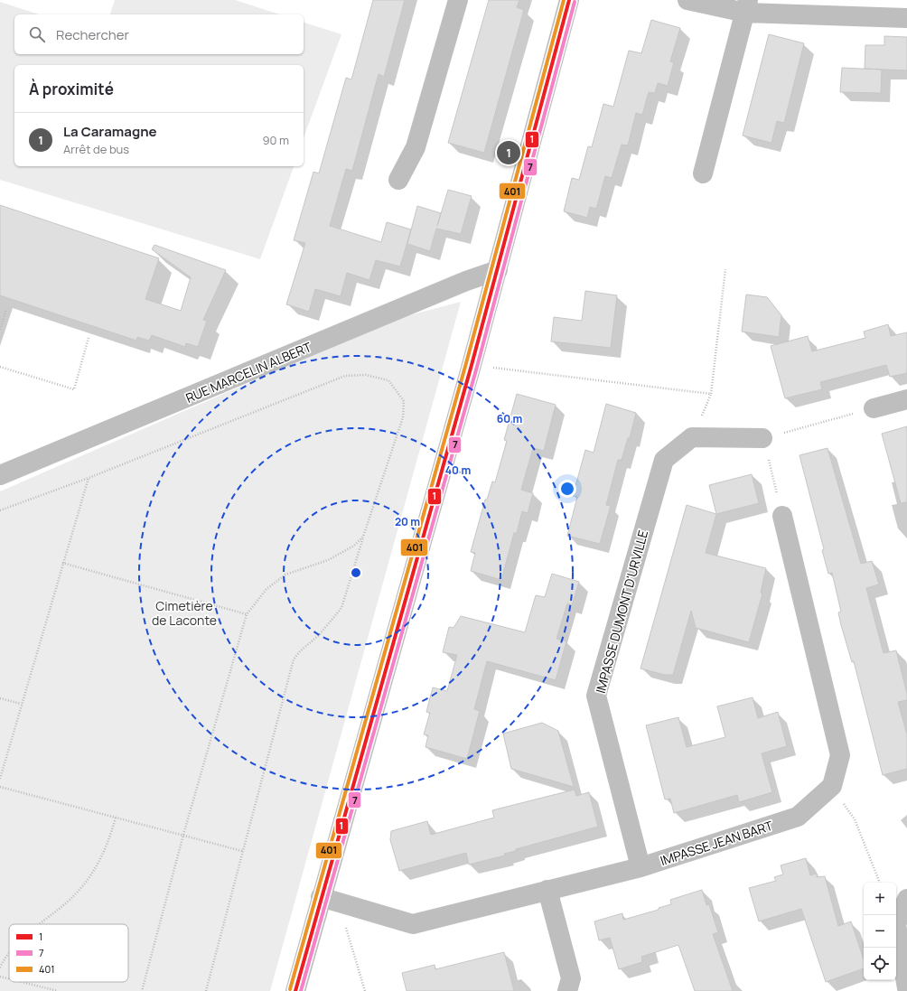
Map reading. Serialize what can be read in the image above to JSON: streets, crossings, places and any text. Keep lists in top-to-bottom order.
{
  "streets": {
    "street": ["RUE MARCELIN ALBERT", "IMPASSE DUMONT D'URVILLE", "IMPASSE JEAN BART"]
  },
  "crossings": [
    ["IMPASSE DUMONT D'URVILLE", "IMPASSE JEAN BART"]
  ],
  "parks": ["Cimetière de Laconte"],
  "lines": ["transit line 1", "transit line 401", "transit line 7"],
  "legend": ["1", "7", "401"],
  "page": {
    "search": "Rechercher",
    "heading": "À proximité",
    "list": [
      {
        "mark": "1",
        "name": "La Caramagne",
        "note": "Arrêt de bus",
        "value": "90 m"
      }
    ],
    "pins": "1",
    "map_buttons": ["+", "−"]
  },
  "rings": ["60 m", "40 m", "20 m"]
}
